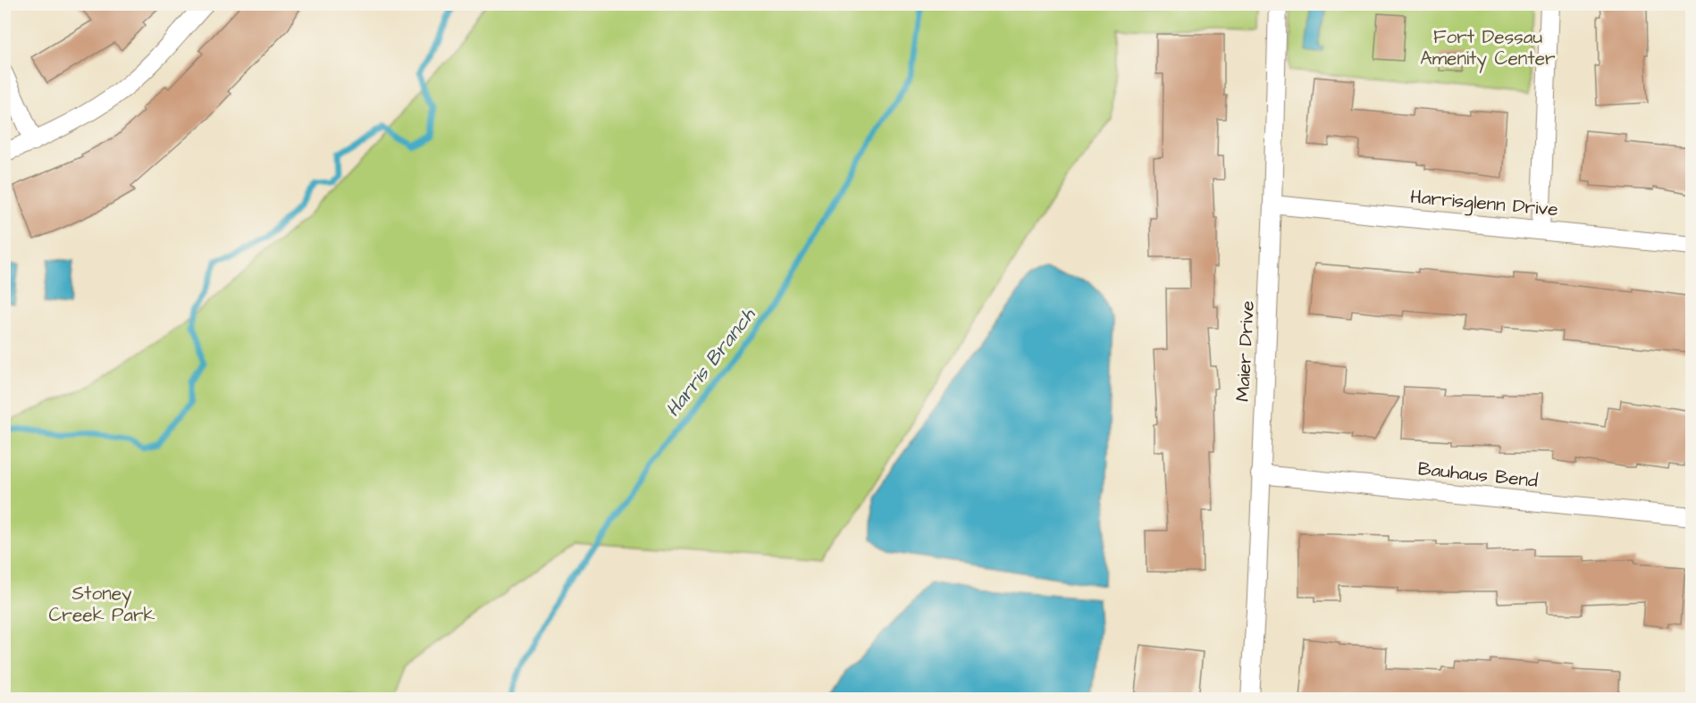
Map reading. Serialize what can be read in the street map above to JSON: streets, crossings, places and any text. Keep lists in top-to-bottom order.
{
  "streets": {
    "street": ["Harrisglenn Drive", "Maier Drive", "Bauhaus Bend"]
  },
  "crossings": [
    ["Harrisglenn Drive", "Maier Drive"],
    ["Maier Drive", "Bauhaus Bend"]
  ],
  "water": ["Harris Branch"],
  "parks": ["Fort Dessau Amenity Center", "Stoney Creek Park"]
}
